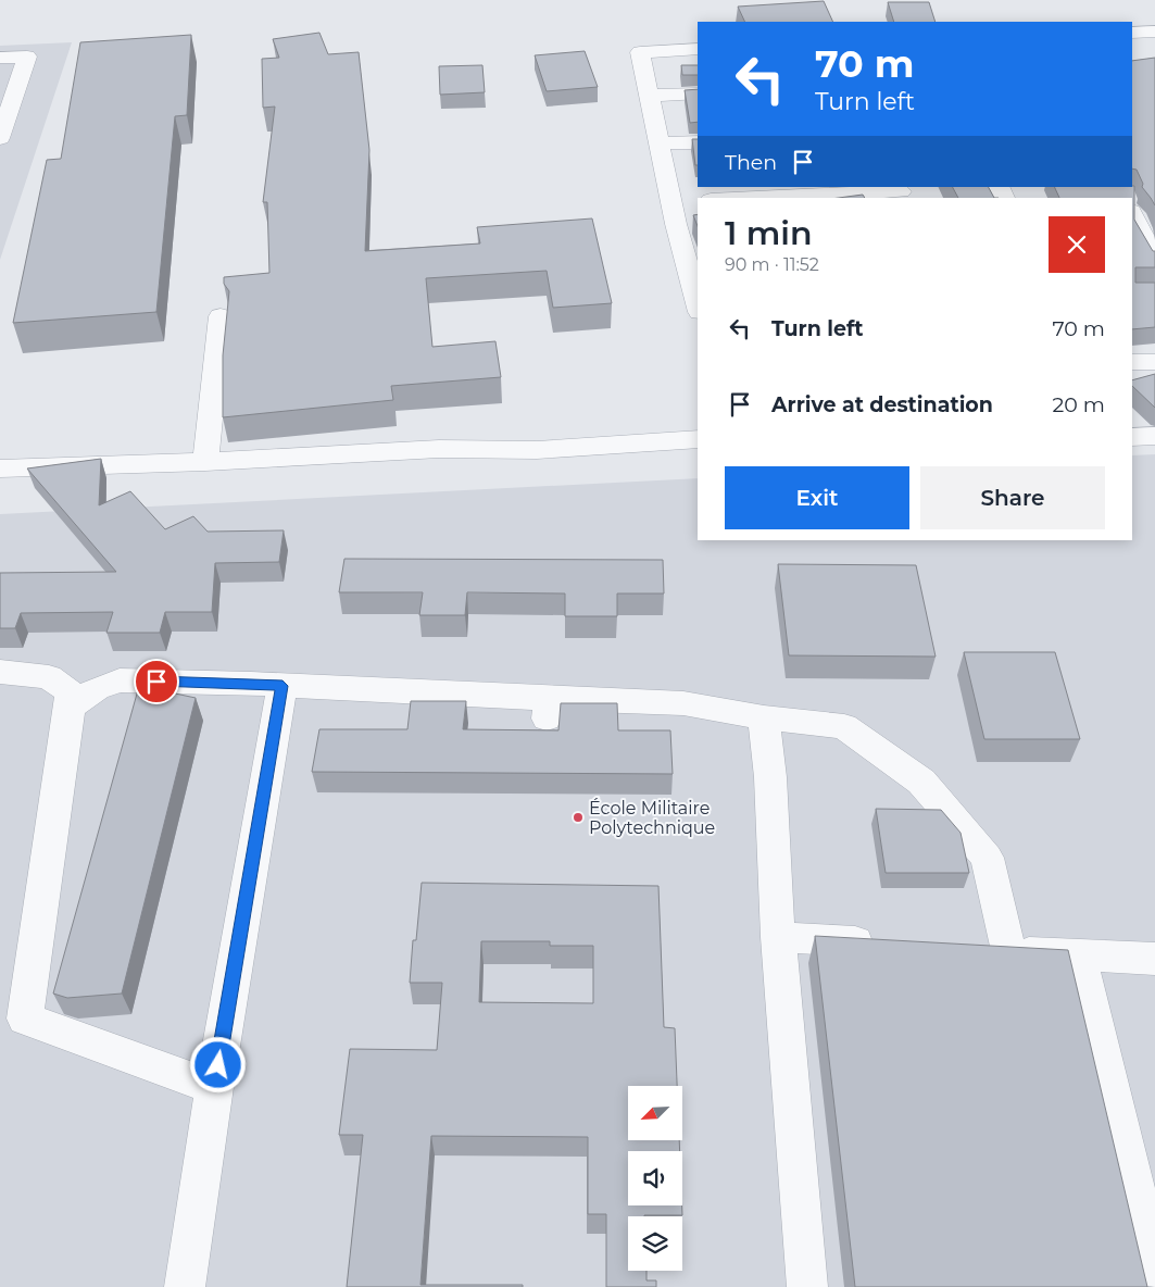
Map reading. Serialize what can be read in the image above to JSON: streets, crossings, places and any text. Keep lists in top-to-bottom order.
{
  "places": ["École Militaire Polytechnique"],
  "north": "bottom left",
  "page": {
    "turn": ["70 m", "Turn left"],
    "then": "Then",
    "heading": ["1 min", "90 m · 11:52"],
    "list": [
      {
        "name": "Turn left",
        "value": "70 m"
      },
      {
        "name": "Arrive at destination",
        "value": "20 m"
      }
    ],
    "buttons": ["Exit", "Share"]
  }
}
